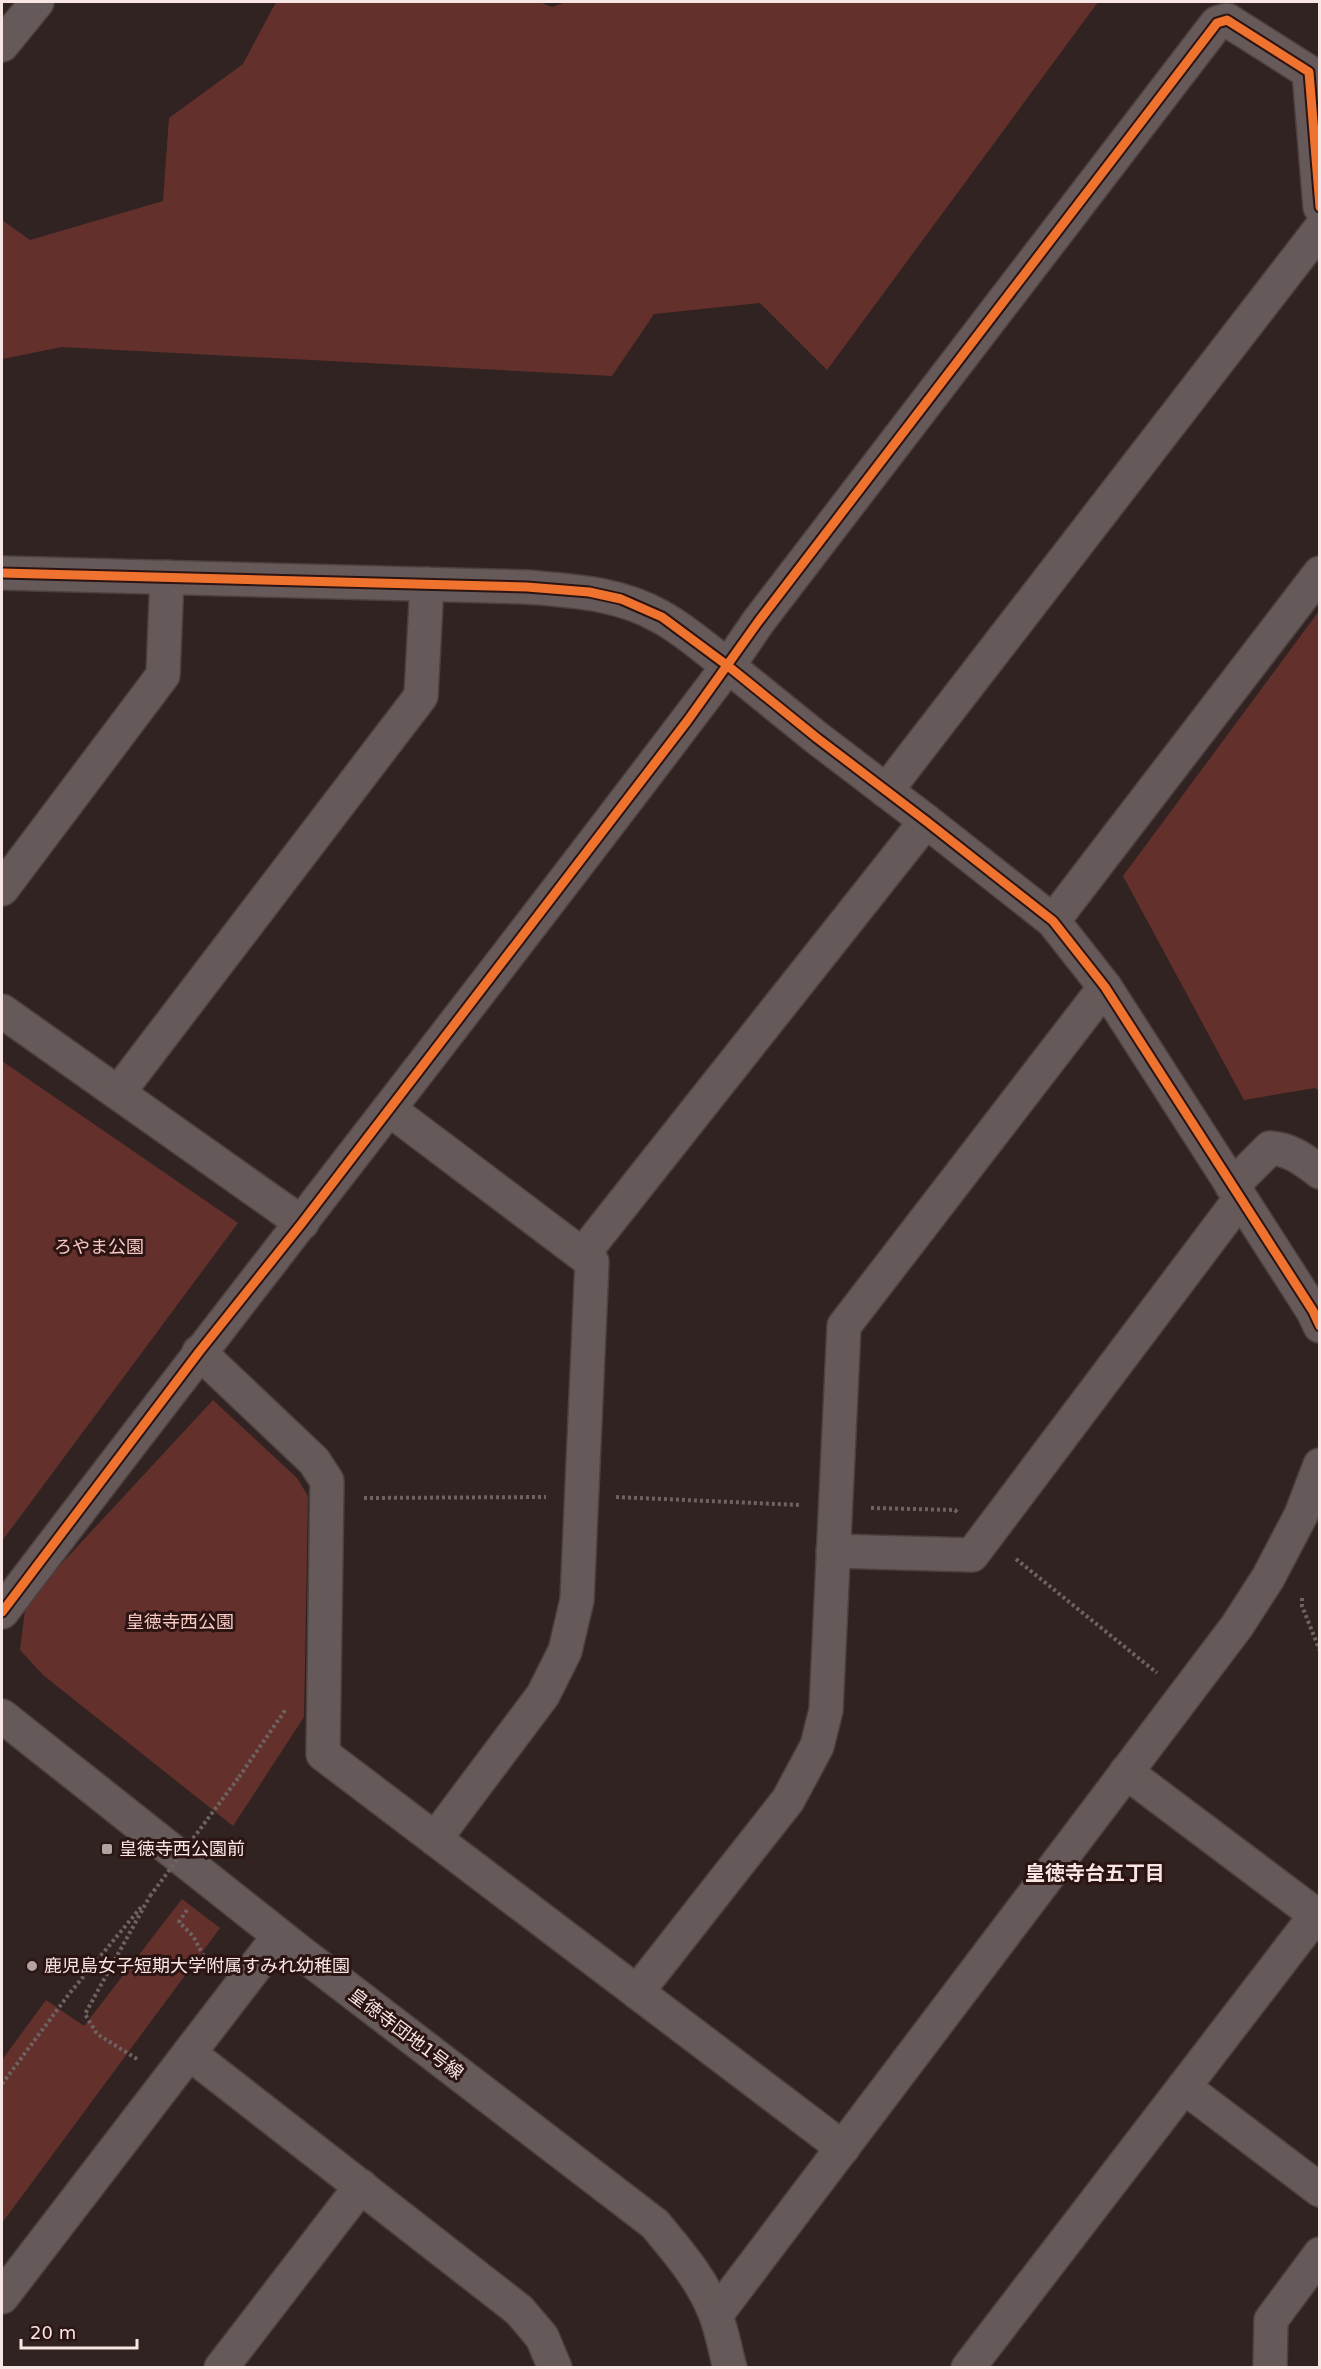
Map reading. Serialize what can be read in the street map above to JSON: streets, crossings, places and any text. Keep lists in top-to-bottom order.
{
  "streets": {
    "street": ["皇徳寺団地1号線"]
  },
  "districts": ["皇徳寺台五丁目"],
  "parks": ["ろやま公園", "皇徳寺西公園"],
  "places": {
    "transit": ["皇徳寺西公園前"],
    "other": ["鹿児島女子短期大学附属すみれ幼稚園"]
  },
  "scale_bar": "20 m"
}
